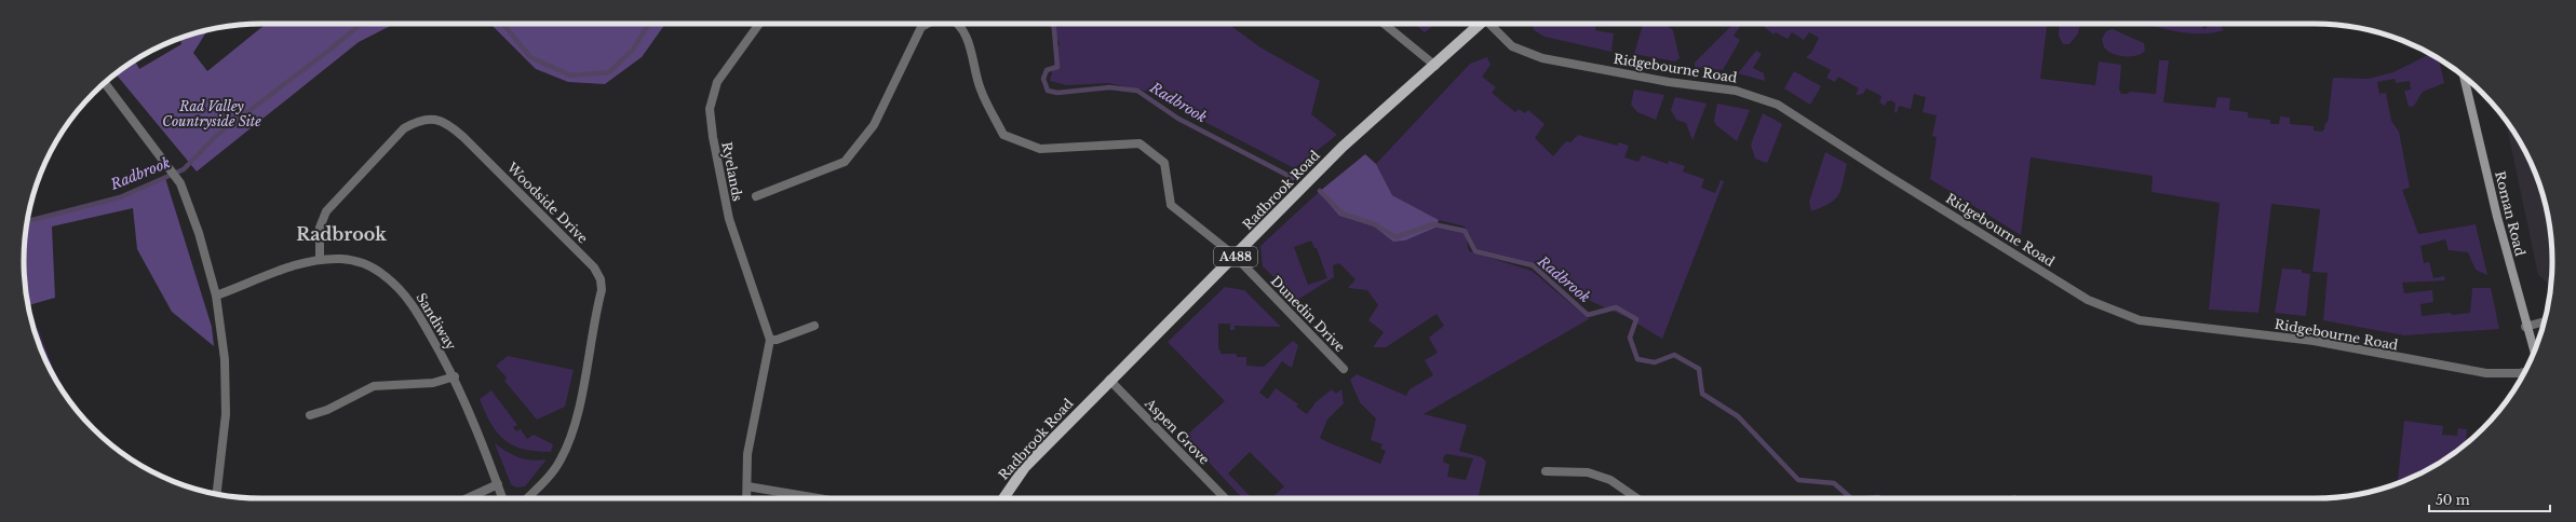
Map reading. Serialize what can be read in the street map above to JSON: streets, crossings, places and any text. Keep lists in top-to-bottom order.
{
  "streets": {
    "main road": ["Radbrook Road", "Roman Road", "A488"],
    "street": [
      "Ridgebourne Road",
      "Ryelands",
      "Woodside Drive",
      "Dunedin Drive",
      "Sandiway",
      "Aspen Grove"
    ]
  },
  "crossings": [
    ["Radbrook Road", "Dunedin Drive"],
    ["Radbrook Road", "Aspen Grove"],
    ["Woodside Drive", "Sandiway"]
  ],
  "districts": ["Radbrook"],
  "water": ["Radbrook"],
  "parks": ["Rad Valley Countryside Site"],
  "scale_bar": "50 m"
}
